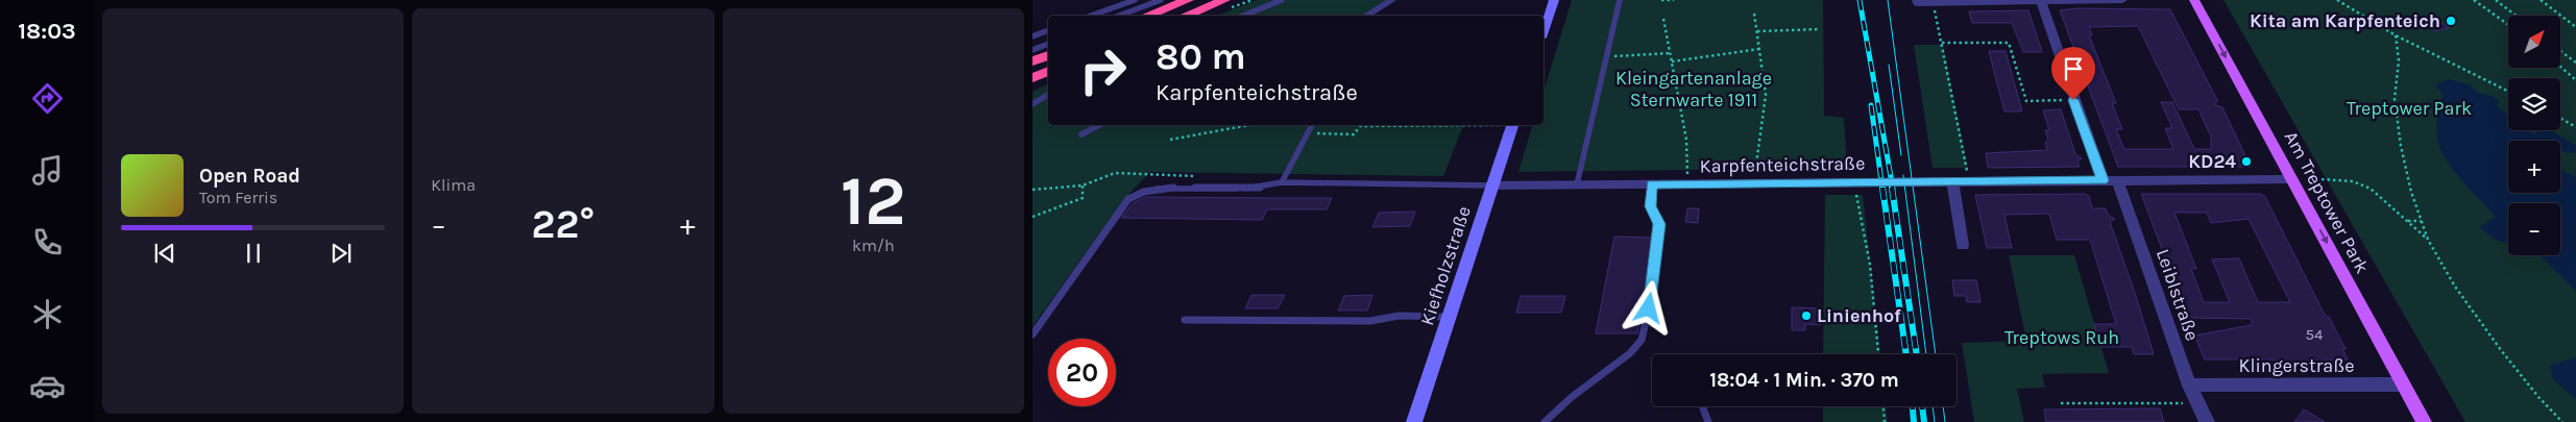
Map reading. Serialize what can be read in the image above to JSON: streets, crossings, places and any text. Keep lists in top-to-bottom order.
{
  "streets": {
    "main road": ["Am Treptower Park"],
    "street": [
      "Karpfenteichstraße",
      "Kiefholzstraße",
      "Leiblstraße",
      "Klingerstraße"
    ]
  },
  "crossings": [
    ["Karpfenteichstraße", "Am Treptower Park"],
    ["Karpfenteichstraße", "Kiefholzstraße"],
    ["Karpfenteichstraße", "Leiblstraße"],
    ["Am Treptower Park", "Klingerstraße"],
    ["Leiblstraße", "Klingerstraße"]
  ],
  "one_way": ["Am Treptower Park"],
  "parks": ["Kleingartenanlage Sternwarte 1911", "Treptower Park", "Treptows Ruh"],
  "places": ["Kita am Karpfenteich", "KD24", "Linienhof"],
  "house_numbers": ["54"],
  "north": "top right",
  "page": {
    "tabs": "18:03",
    "tile": [
      "Klima",
      ["12", "km/h"]
    ],
    "map_buttons": ["+", "−"],
    "turn": ["80 m", "Karpfenteichstraße"],
    "song": ["Open Road", "Tom Ferris"],
    "heat": ["−", "22°", "+"],
    "limit": "20",
    "trip": "18:04 · 1 Min. · 370 m"
  }
}
